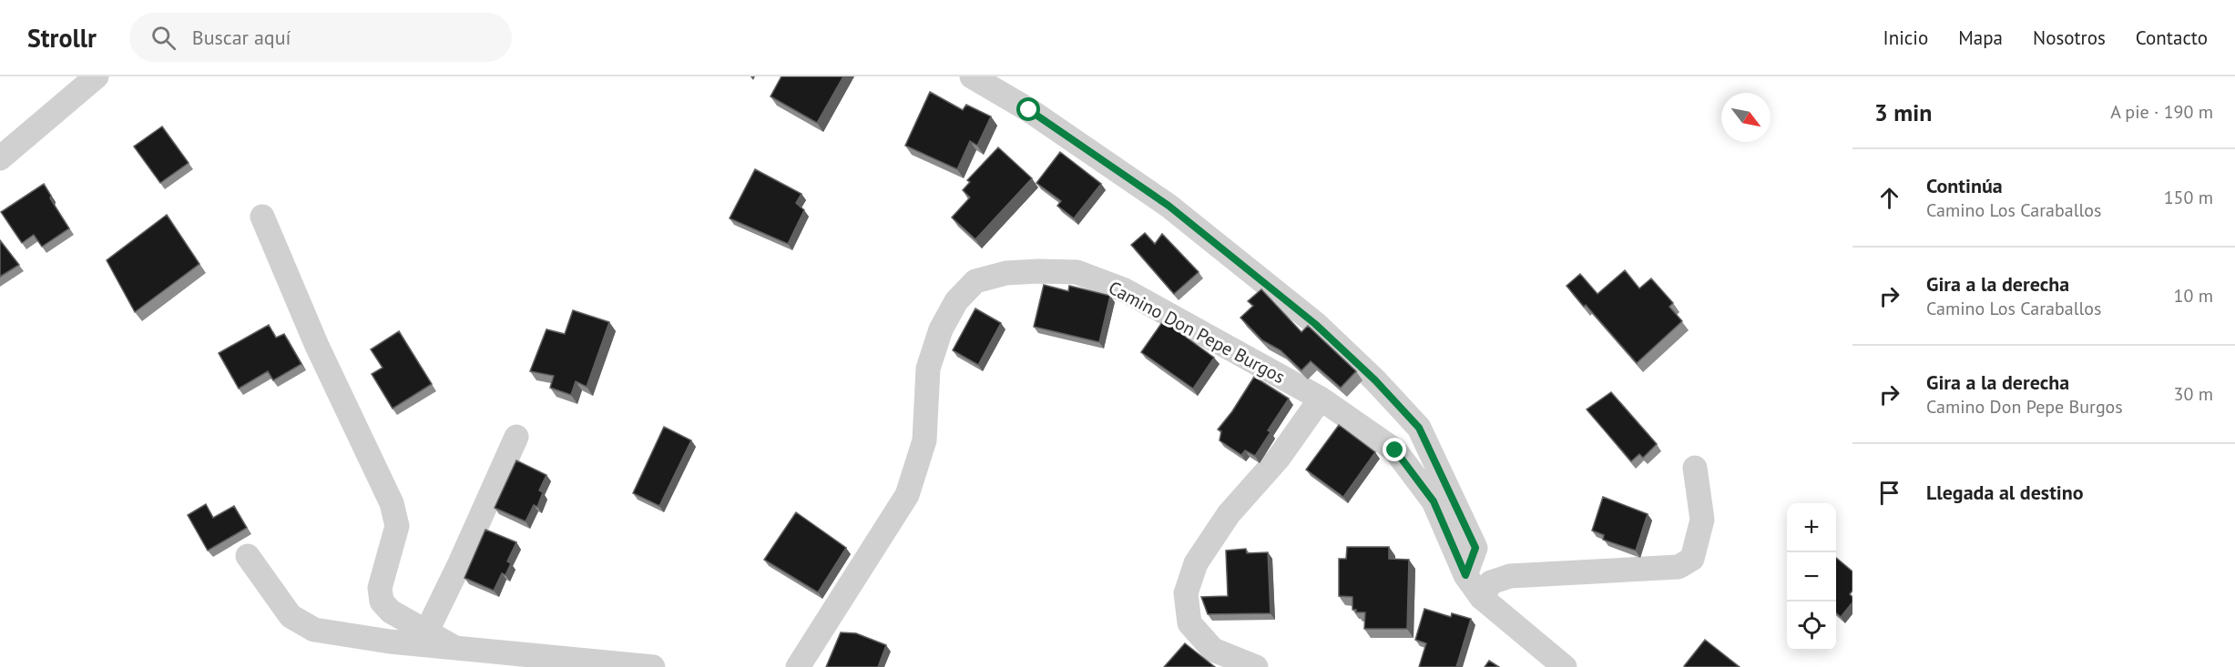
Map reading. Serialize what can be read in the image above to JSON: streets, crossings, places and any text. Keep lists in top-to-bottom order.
{
  "streets": {
    "street": ["Camino Don Pepe Burgos"]
  },
  "north": "bottom right",
  "page": {
    "header": "Strollr",
    "search": "Buscar aquí",
    "nav": [
      "Inicio",
      "Mapa",
      "Nosotros",
      "Contacto"
    ],
    "heading": ["3 min", "A pie · 190 m"],
    "list": [
      ["Continúa", "Camino Los Caraballos", "150 m"],
      ["Gira a la derecha", "Camino Los Caraballos", "10 m"],
      ["Gira a la derecha", "Camino Don Pepe Burgos", "30 m"],
      "Llegada al destino"
    ],
    "map_buttons": ["+", "−"]
  }
}
